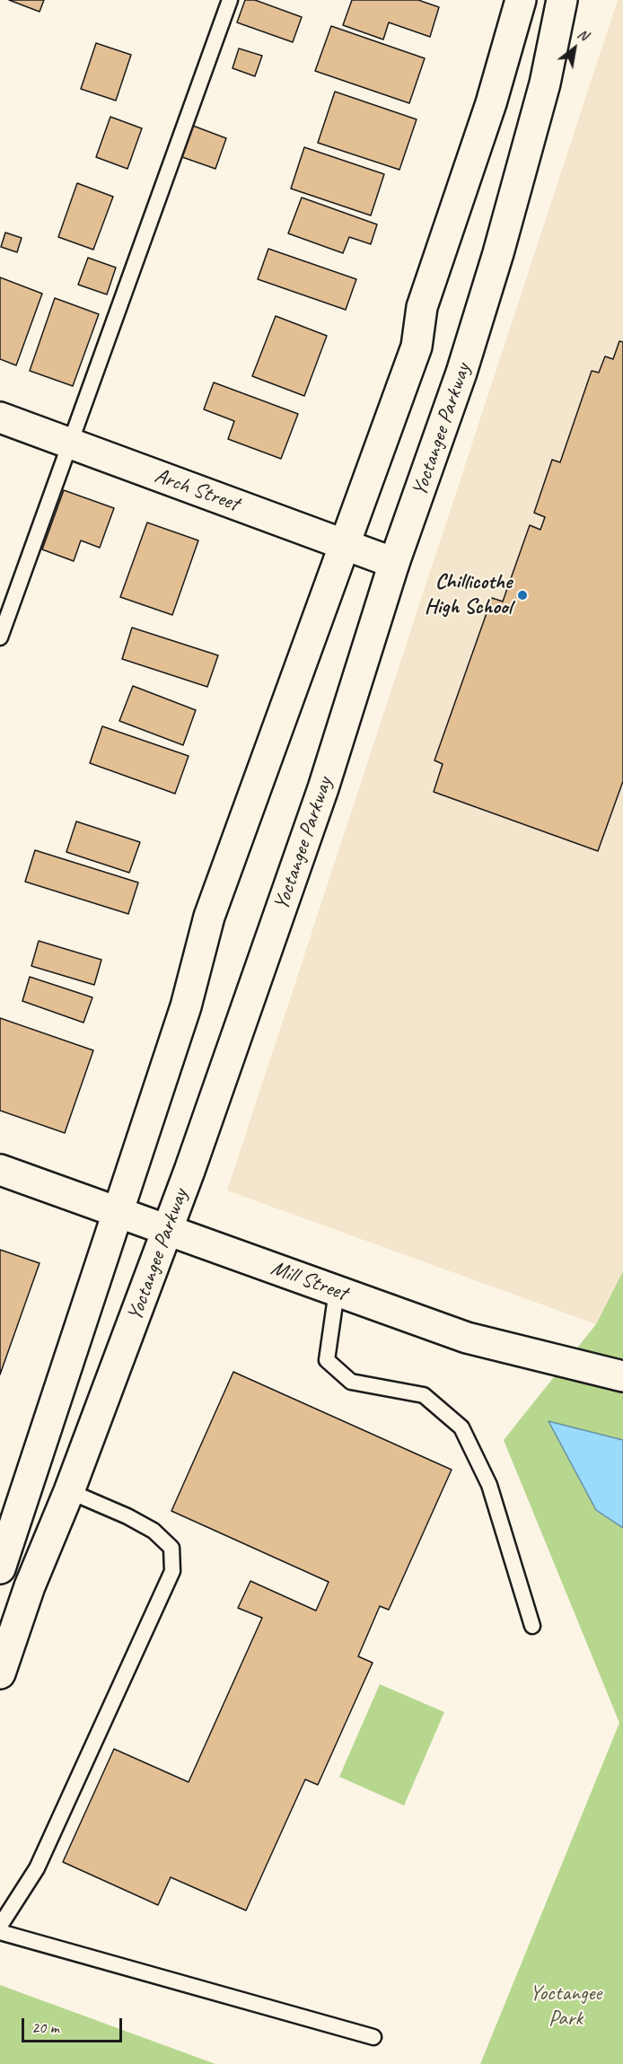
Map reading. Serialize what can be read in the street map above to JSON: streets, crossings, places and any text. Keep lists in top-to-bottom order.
{
  "streets": {
    "street": ["Yoctangee Parkway", "Arch Street", "Mill Street"]
  },
  "crossings": [
    ["Yoctangee Parkway", "Arch Street"],
    ["Yoctangee Parkway", "Mill Street"]
  ],
  "parks": ["Yoctangee Park"],
  "places": ["Chillicothe High School"],
  "scale_bar": "20 m",
  "north": "top right"
}
